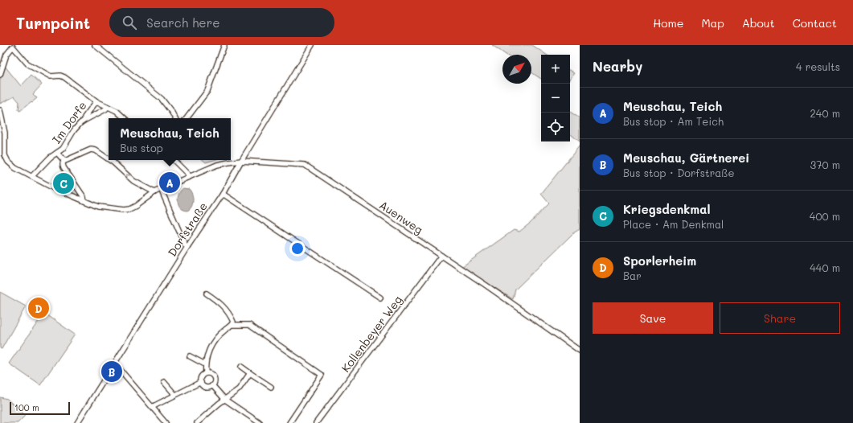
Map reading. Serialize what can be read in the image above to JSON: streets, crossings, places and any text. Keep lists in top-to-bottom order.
{
  "streets": {
    "street": [
      "Im Dorfe",
      "Auenweg",
      "Dorfstraße",
      "Kollenbeyer Weg"
    ]
  },
  "crossings": [
    ["Im Dorfe", "Auenweg"],
    ["Auenweg", "Dorfstraße"],
    ["Auenweg", "Kollenbeyer Weg"]
  ],
  "one_way": ["Im Dorfe"],
  "scale_bar": "100 m",
  "north": "top right",
  "page": {
    "header": "Turnpoint",
    "search": "Search here",
    "nav": [
      "Home",
      "Map",
      "About",
      "Contact"
    ],
    "heading": ["Nearby", "4 results"],
    "map_buttons": ["+", "−"],
    "list": [
      {
        "mark": "A",
        "name": "Meuschau, Teich",
        "note": "Bus stop · Am Teich",
        "value": "240 m"
      },
      {
        "mark": "B",
        "name": "Meuschau, Gärtnerei",
        "note": "Bus stop · Dorfstraße",
        "value": "370 m"
      },
      {
        "mark": "C",
        "name": "Kriegsdenkmal",
        "note": "Place · Am Denkmal",
        "value": "400 m"
      },
      {
        "mark": "D",
        "name": "Sporlerheim",
        "note": "Bar",
        "value": "440 m"
      }
    ],
    "popup": ["Meuschau, Teich", "Bus stop"],
    "pins": [
      "A",
      "C",
      "D",
      "B"
    ],
    "buttons": ["Save", "Share"],
    "scale": "100 m"
  }
}
